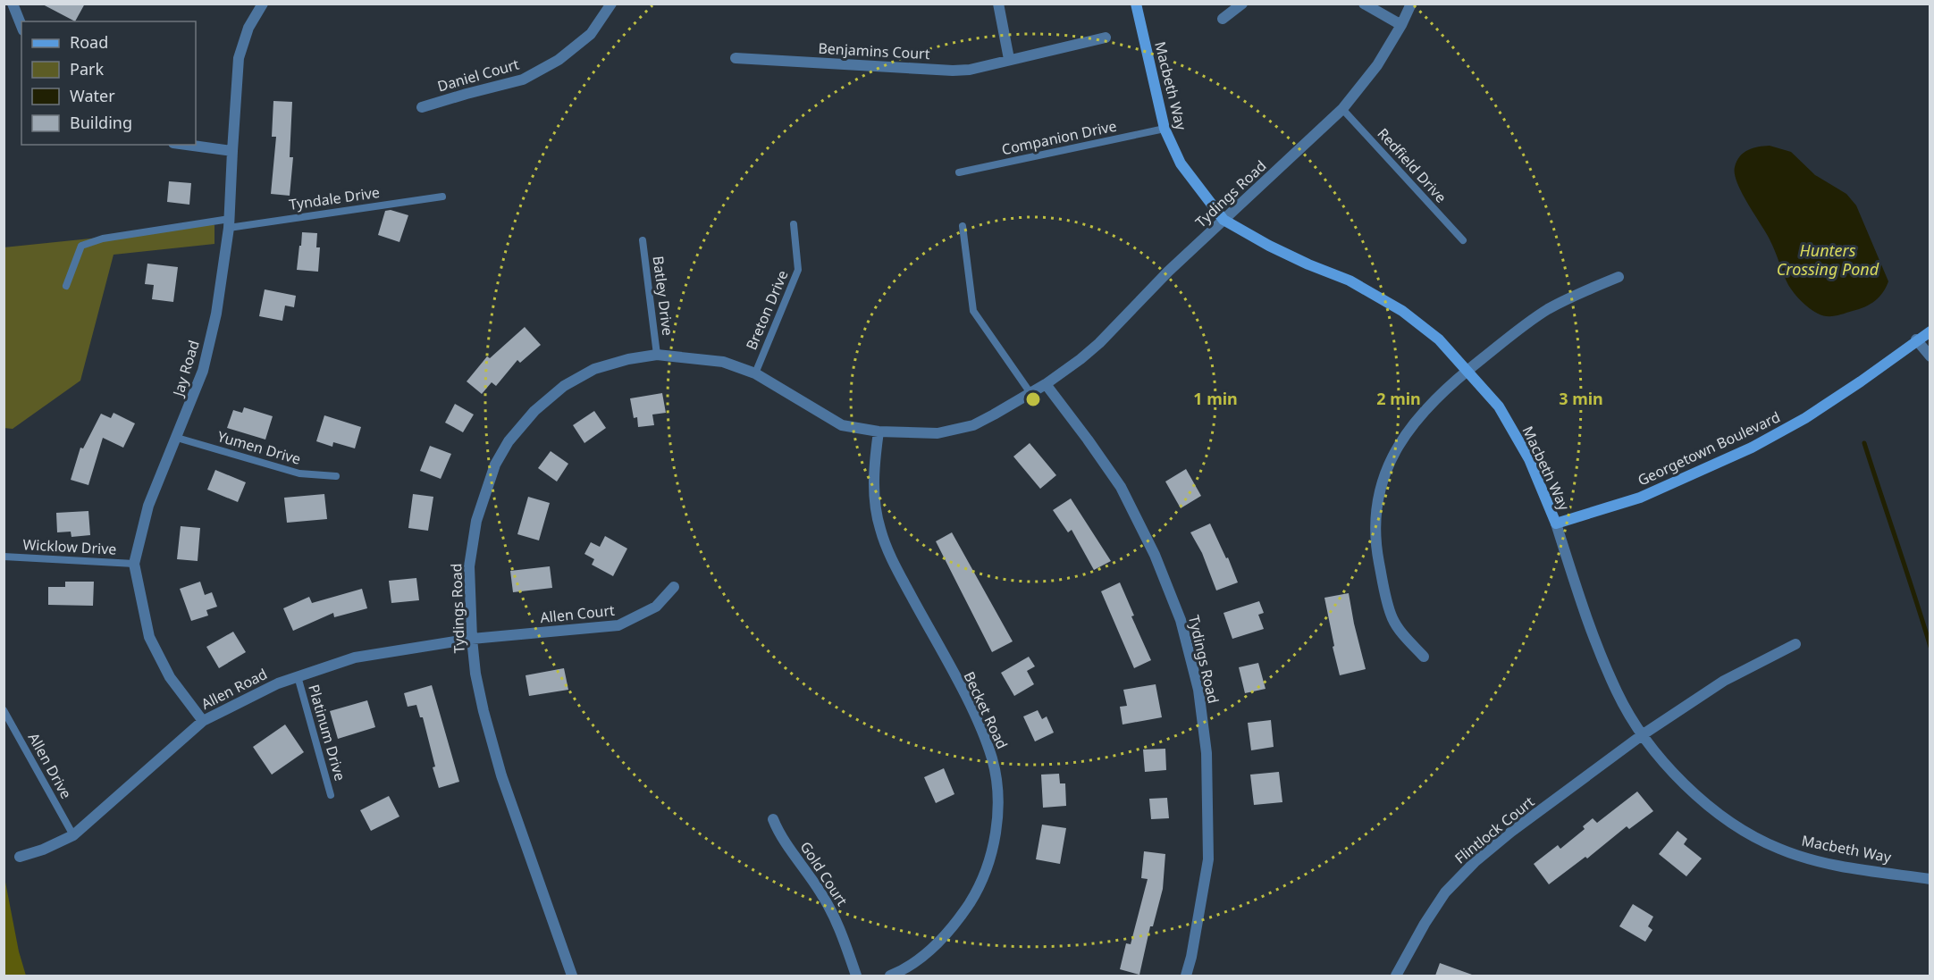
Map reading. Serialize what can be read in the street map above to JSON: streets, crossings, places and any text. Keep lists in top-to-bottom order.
{
  "streets": {
    "street": [
      "Benjamins Court",
      "Daniel Court",
      "Macbeth Way",
      "Tydings Road",
      "Jay Road",
      "Georgetown Boulevard",
      "Allen Court",
      "Allen Road",
      "Becket Road",
      "Flintlock Court",
      "Gold Court"
    ],
    "lane": [
      "Companion Drive",
      "Redfield Drive",
      "Tyndale Drive",
      "Batley Drive",
      "Breton Drive",
      "Yumen Drive",
      "Wicklow Drive",
      "Platinum Drive",
      "Allen Drive"
    ]
  },
  "crossings": [
    ["Macbeth Way", "Companion Drive"],
    ["Macbeth Way", "Tydings Road"],
    ["Macbeth Way", "Georgetown Boulevard"],
    ["Macbeth Way", "Flintlock Court"],
    ["Redfield Drive", "Tydings Road"],
    ["Tydings Road", "Batley Drive"],
    ["Tydings Road", "Breton Drive"],
    ["Tydings Road", "Allen Court"],
    ["Tydings Road", "Allen Road"],
    ["Tydings Road", "Becket Road"],
    ["Tyndale Drive", "Jay Road"],
    ["Jay Road", "Yumen Drive"],
    ["Jay Road", "Wicklow Drive"],
    ["Jay Road", "Allen Road"],
    ["Allen Court", "Allen Road"],
    ["Allen Road", "Platinum Drive"],
    ["Allen Road", "Allen Drive"]
  ],
  "water": ["Hunters Crossing Pond"],
  "legend": [
    "Road",
    "Park",
    "Water",
    "Building"
  ],
  "rings": ["1 min", "2 min", "3 min"]
}
